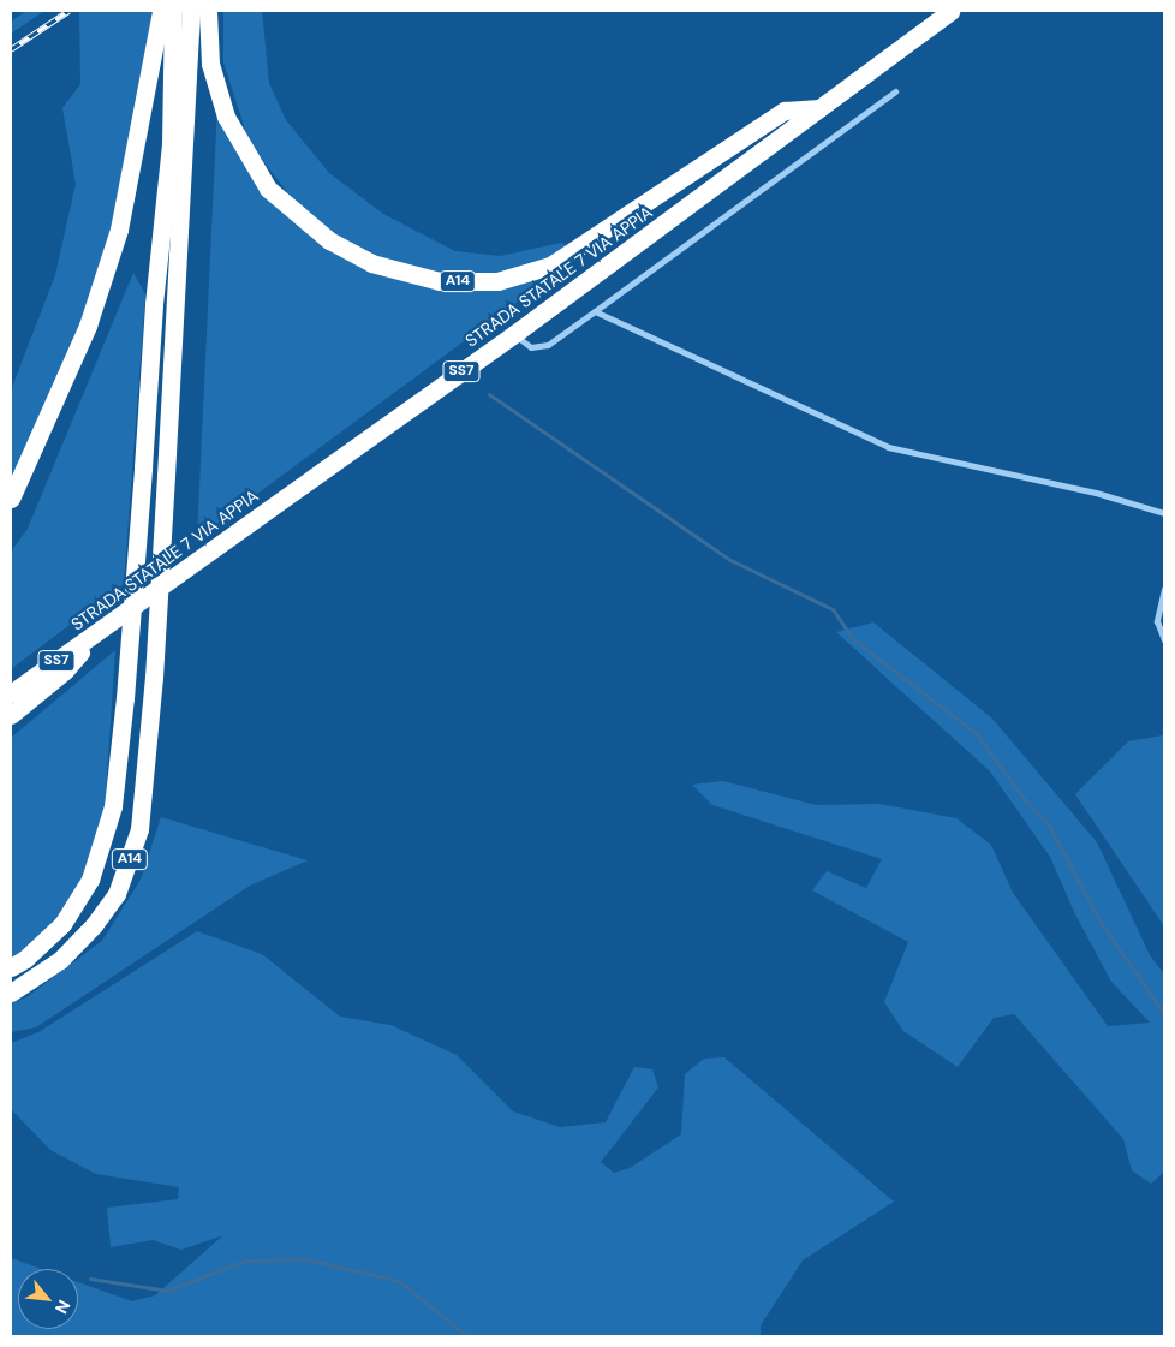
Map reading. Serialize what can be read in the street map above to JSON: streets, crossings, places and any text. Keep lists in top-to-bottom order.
{
  "streets": {
    "highway": ["STRADA STATALE 7 VIA APPIA", "A14", "SS7"]
  },
  "crossings": [
    ["STRADA STATALE 7 VIA APPIA", "A14"]
  ],
  "north": "bottom right"
}
